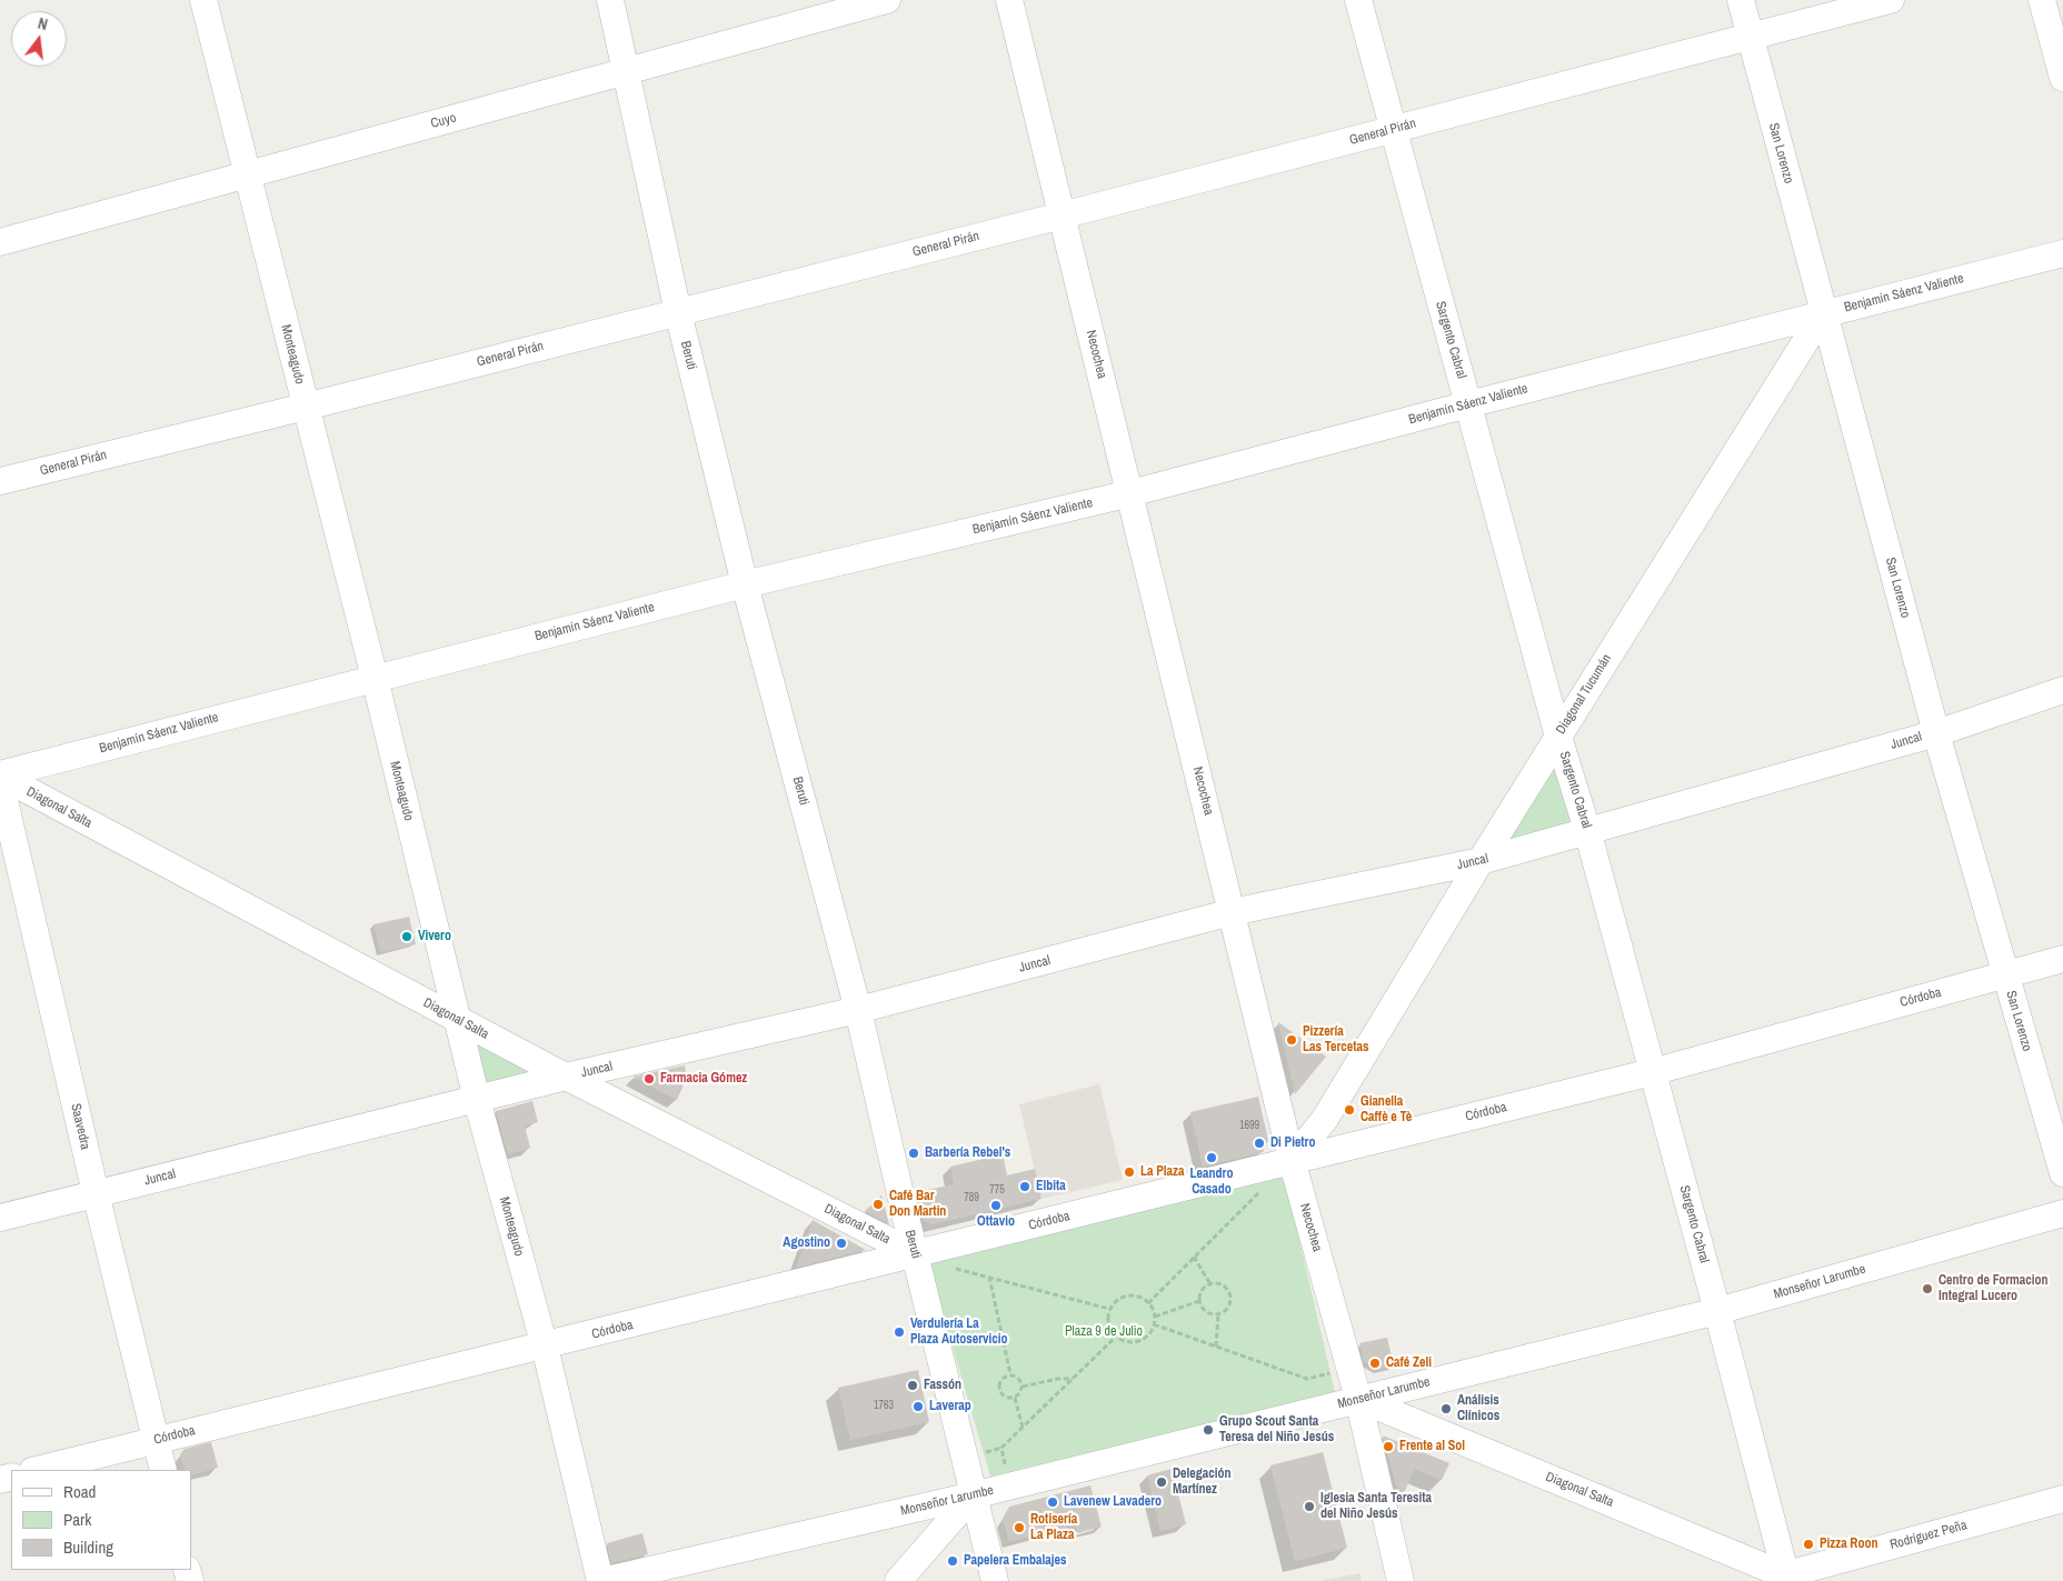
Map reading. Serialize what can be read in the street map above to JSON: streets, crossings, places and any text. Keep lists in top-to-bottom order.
{
  "streets": {
    "street": [
      "Cuyo",
      "General Pirán",
      "San Lorenzo",
      "Benjamín Sáenz Valiente",
      "Sargento Cabral",
      "Monteagudo",
      "Necochea",
      "Beruti",
      "Diagonal Tucumán",
      "Juncal",
      "Diagonal Salta",
      "Córdoba",
      "Saavedra",
      "Monseñor Larumbe",
      "Rodríguez Peña"
    ]
  },
  "crossings": [
    ["Cuyo", "Monteagudo"],
    ["Cuyo", "Beruti"],
    ["General Pirán", "San Lorenzo"],
    ["General Pirán", "Sargento Cabral"],
    ["General Pirán", "Monteagudo"],
    ["General Pirán", "Necochea"],
    ["General Pirán", "Beruti"],
    ["San Lorenzo", "Benjamín Sáenz Valiente"],
    ["San Lorenzo", "Diagonal Tucumán"],
    ["San Lorenzo", "Juncal"],
    ["San Lorenzo", "Córdoba"],
    ["Benjamín Sáenz Valiente", "Sargento Cabral"],
    ["Benjamín Sáenz Valiente", "Monteagudo"],
    ["Benjamín Sáenz Valiente", "Necochea"],
    ["Benjamín Sáenz Valiente", "Beruti"],
    ["Benjamín Sáenz Valiente", "Diagonal Tucumán"],
    ["Benjamín Sáenz Valiente", "Diagonal Salta"],
    ["Sargento Cabral", "Diagonal Tucumán"],
    ["Sargento Cabral", "Juncal"],
    ["Sargento Cabral", "Diagonal Salta"],
    ["Sargento Cabral", "Córdoba"],
    ["Sargento Cabral", "Monseñor Larumbe"],
    ["Sargento Cabral", "Rodríguez Peña"],
    ["Monteagudo", "Juncal"],
    ["Monteagudo", "Diagonal Salta"],
    ["Monteagudo", "Córdoba"],
    ["Monteagudo", "Monseñor Larumbe"],
    ["Necochea", "Diagonal Tucumán"],
    ["Necochea", "Juncal"],
    ["Necochea", "Diagonal Salta"],
    ["Necochea", "Córdoba"],
    ["Necochea", "Monseñor Larumbe"],
    ["Beruti", "Juncal"],
    ["Beruti", "Diagonal Salta"],
    ["Beruti", "Córdoba"],
    ["Beruti", "Monseñor Larumbe"],
    ["Diagonal Tucumán", "Juncal"],
    ["Diagonal Tucumán", "Córdoba"],
    ["Juncal", "Diagonal Salta"],
    ["Juncal", "Saavedra"],
    ["Diagonal Salta", "Córdoba"],
    ["Diagonal Salta", "Monseñor Larumbe"],
    ["Diagonal Salta", "Rodríguez Peña"],
    ["Córdoba", "Saavedra"]
  ],
  "parks": ["Plaza 9 de Julio"],
  "places": [
    "Vivero",
    "Pizzería Las Tercetas",
    "Farmacia Gómez",
    "Gianella Caffè e Tè",
    "Di Pietro",
    "Barbería Rebel's",
    "Leandro Casado",
    "La Plaza",
    "Elbita",
    "Café Bar Don Martin",
    "Ottavio",
    "Agostino",
    "Centro de Formacion Integral Lucero",
    "Verdulería La Plaza Autoservicio",
    "Café Zeli",
    "Fassón",
    "Laverap",
    "Análisis Clínicos",
    "Grupo Scout Santa Teresa del Niño Jesús",
    "Frente al Sol",
    "Delegación Martínez",
    "Lavenew Lavadero",
    "Iglesia Santa Teresita del Niño Jesús",
    "Rotisería La Plaza",
    "Pizza Roon",
    "Papelera Embalajes"
  ],
  "house_numbers": [
    "1699",
    "775",
    "789",
    "1763"
  ],
  "legend": ["Road", "Park", "Building"],
  "north": "top"
}
